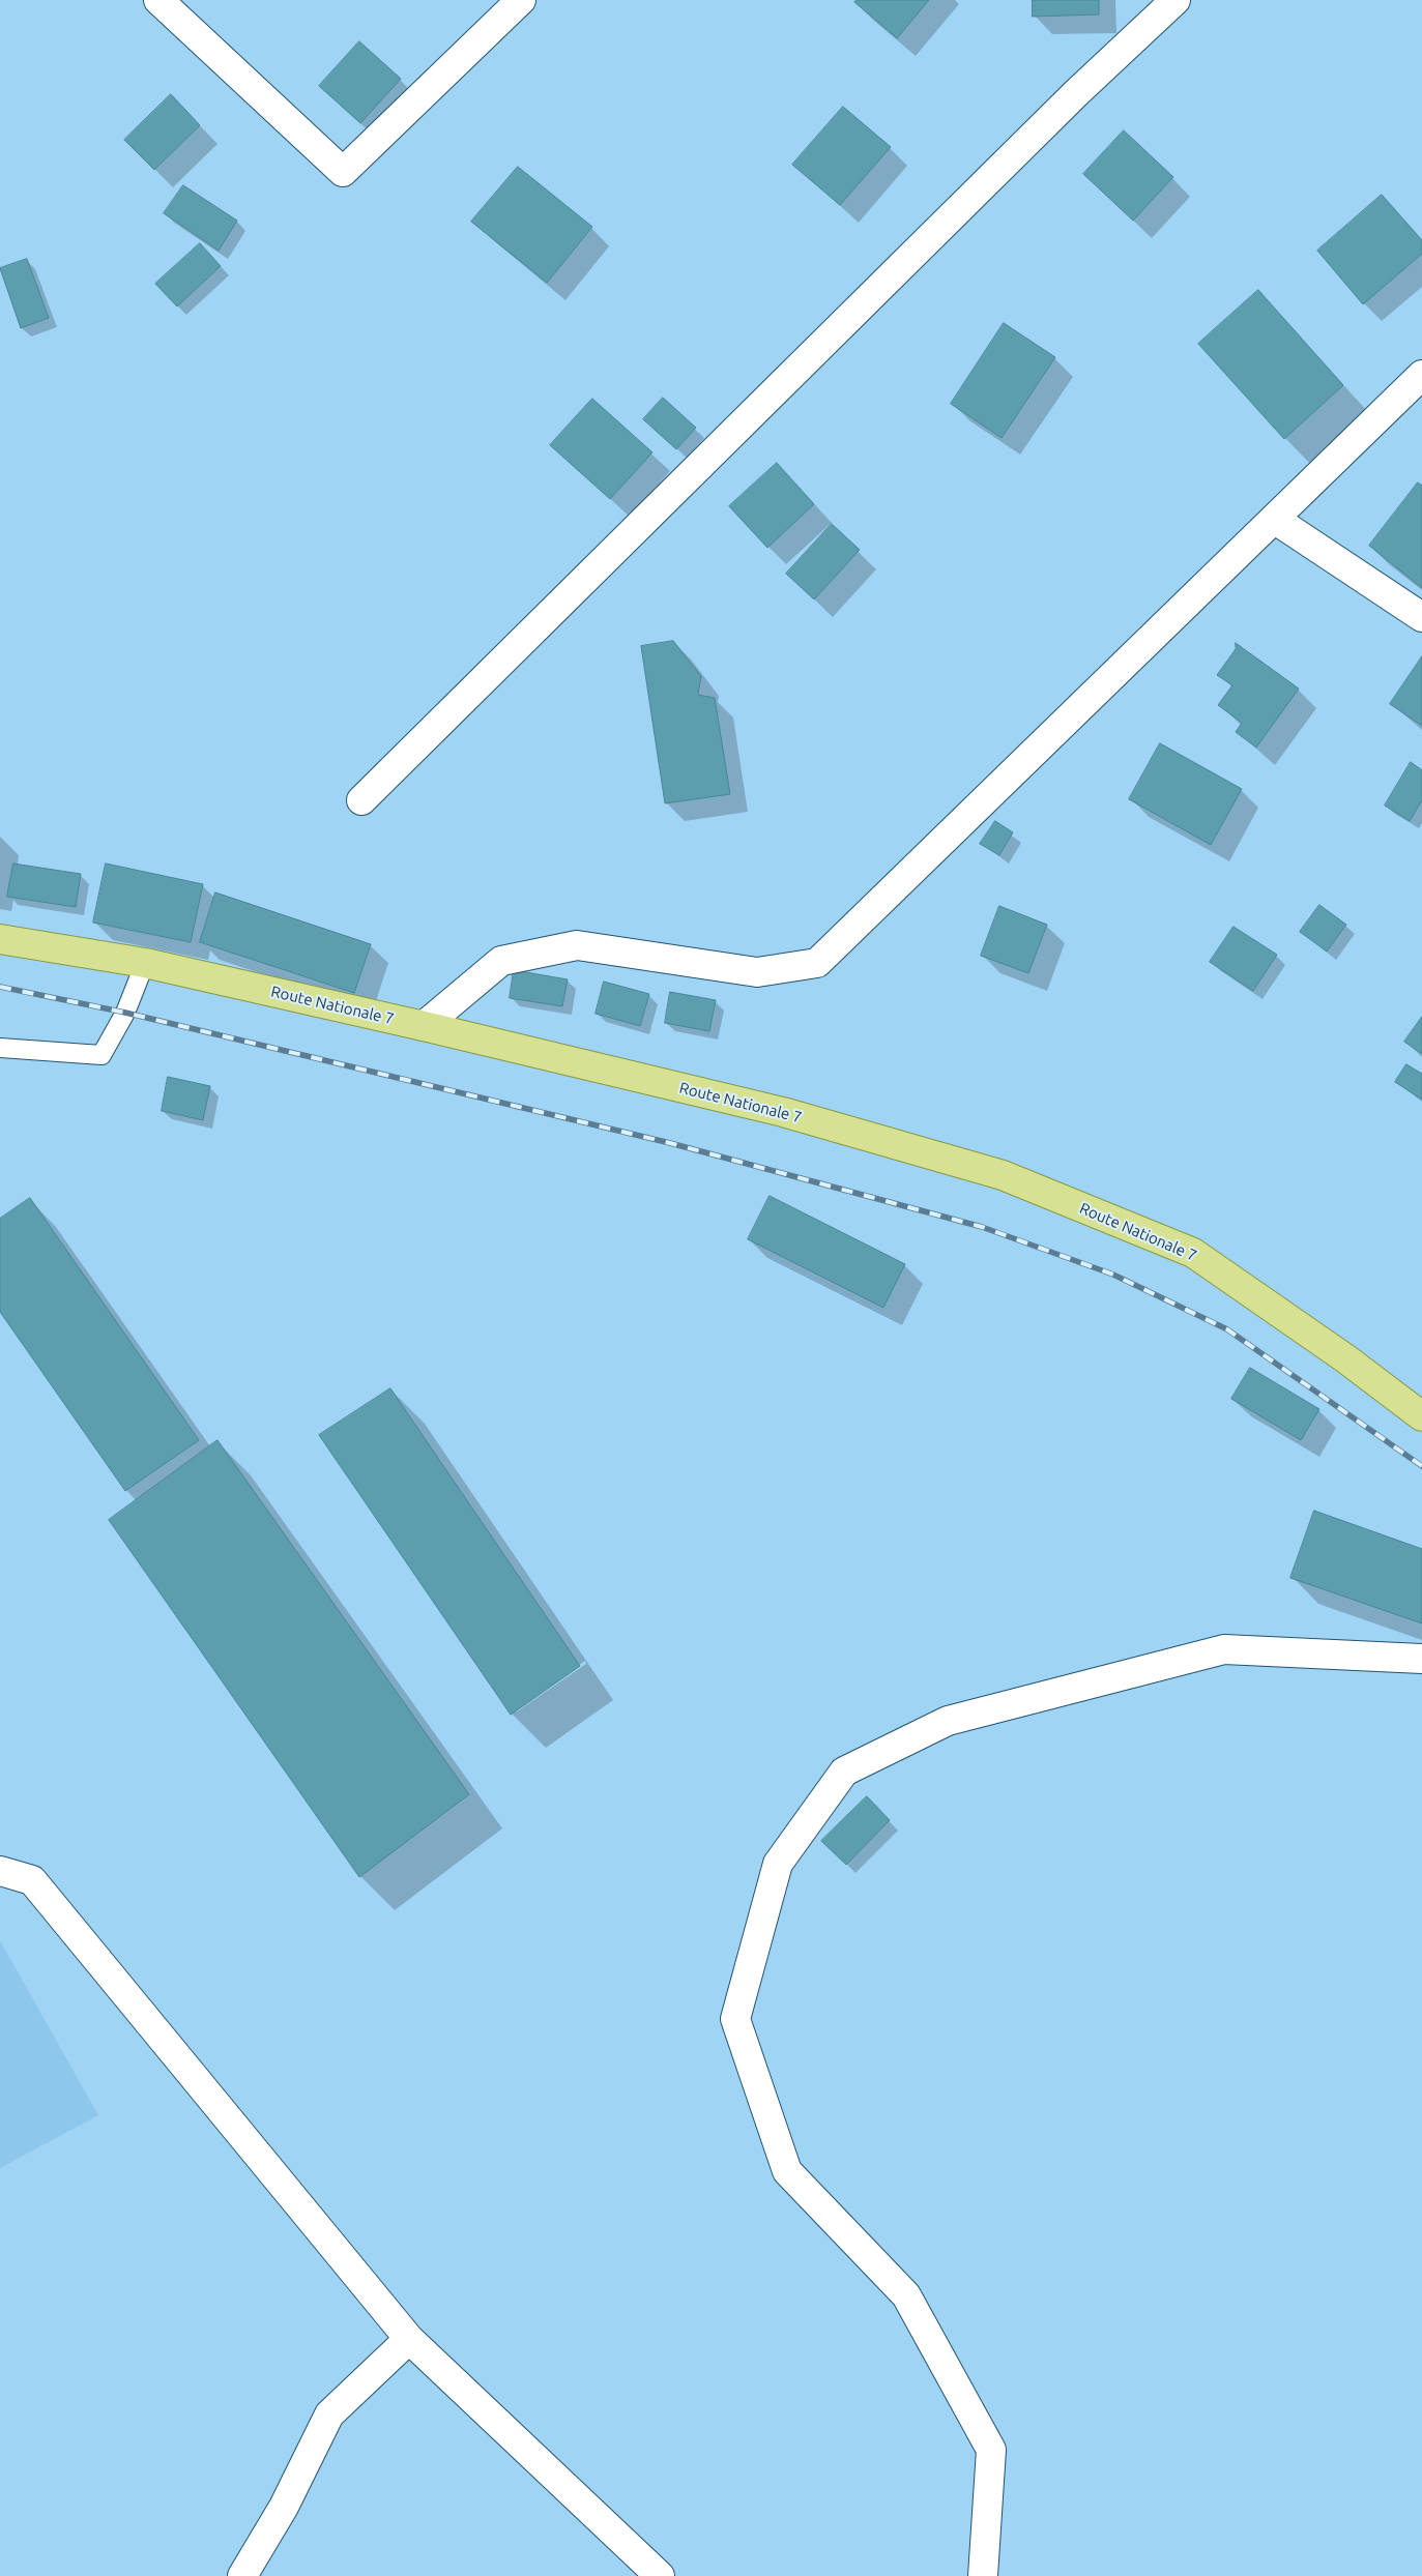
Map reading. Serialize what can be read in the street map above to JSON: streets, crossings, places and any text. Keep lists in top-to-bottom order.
{
  "streets": {
    "main road": ["Route Nationale 7"]
  }
}
